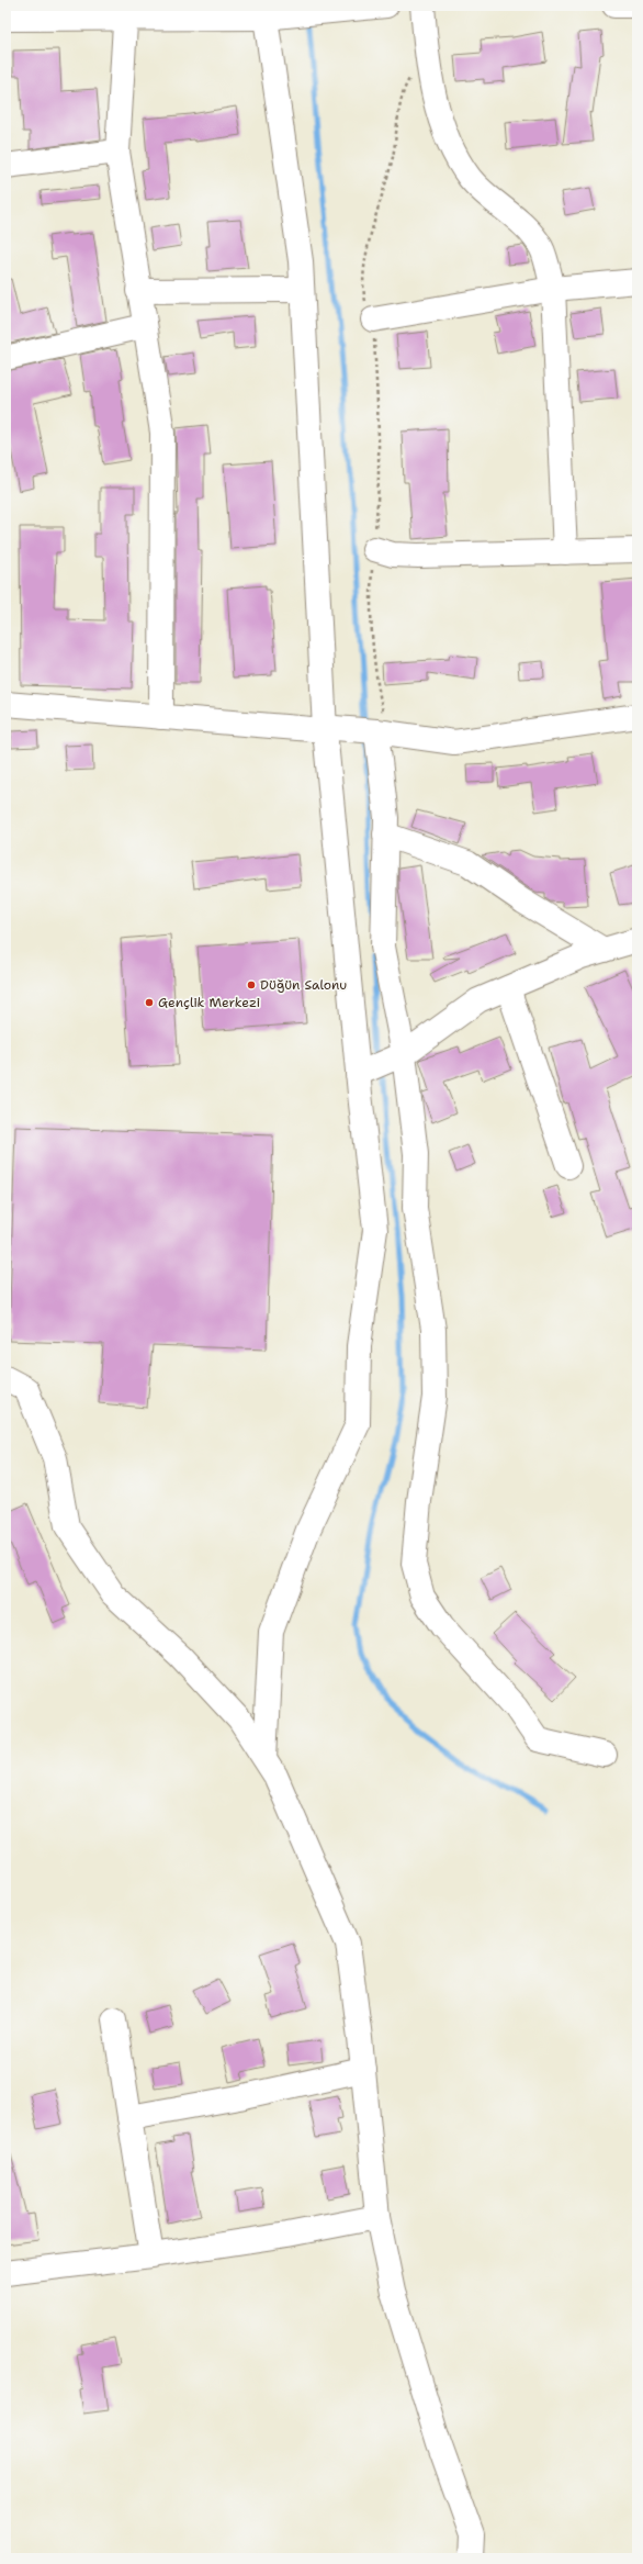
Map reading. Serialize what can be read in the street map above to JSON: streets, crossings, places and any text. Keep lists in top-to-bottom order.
{
  "places": ["Düğün Salonu", "Gençlik Merkezi"]
}
